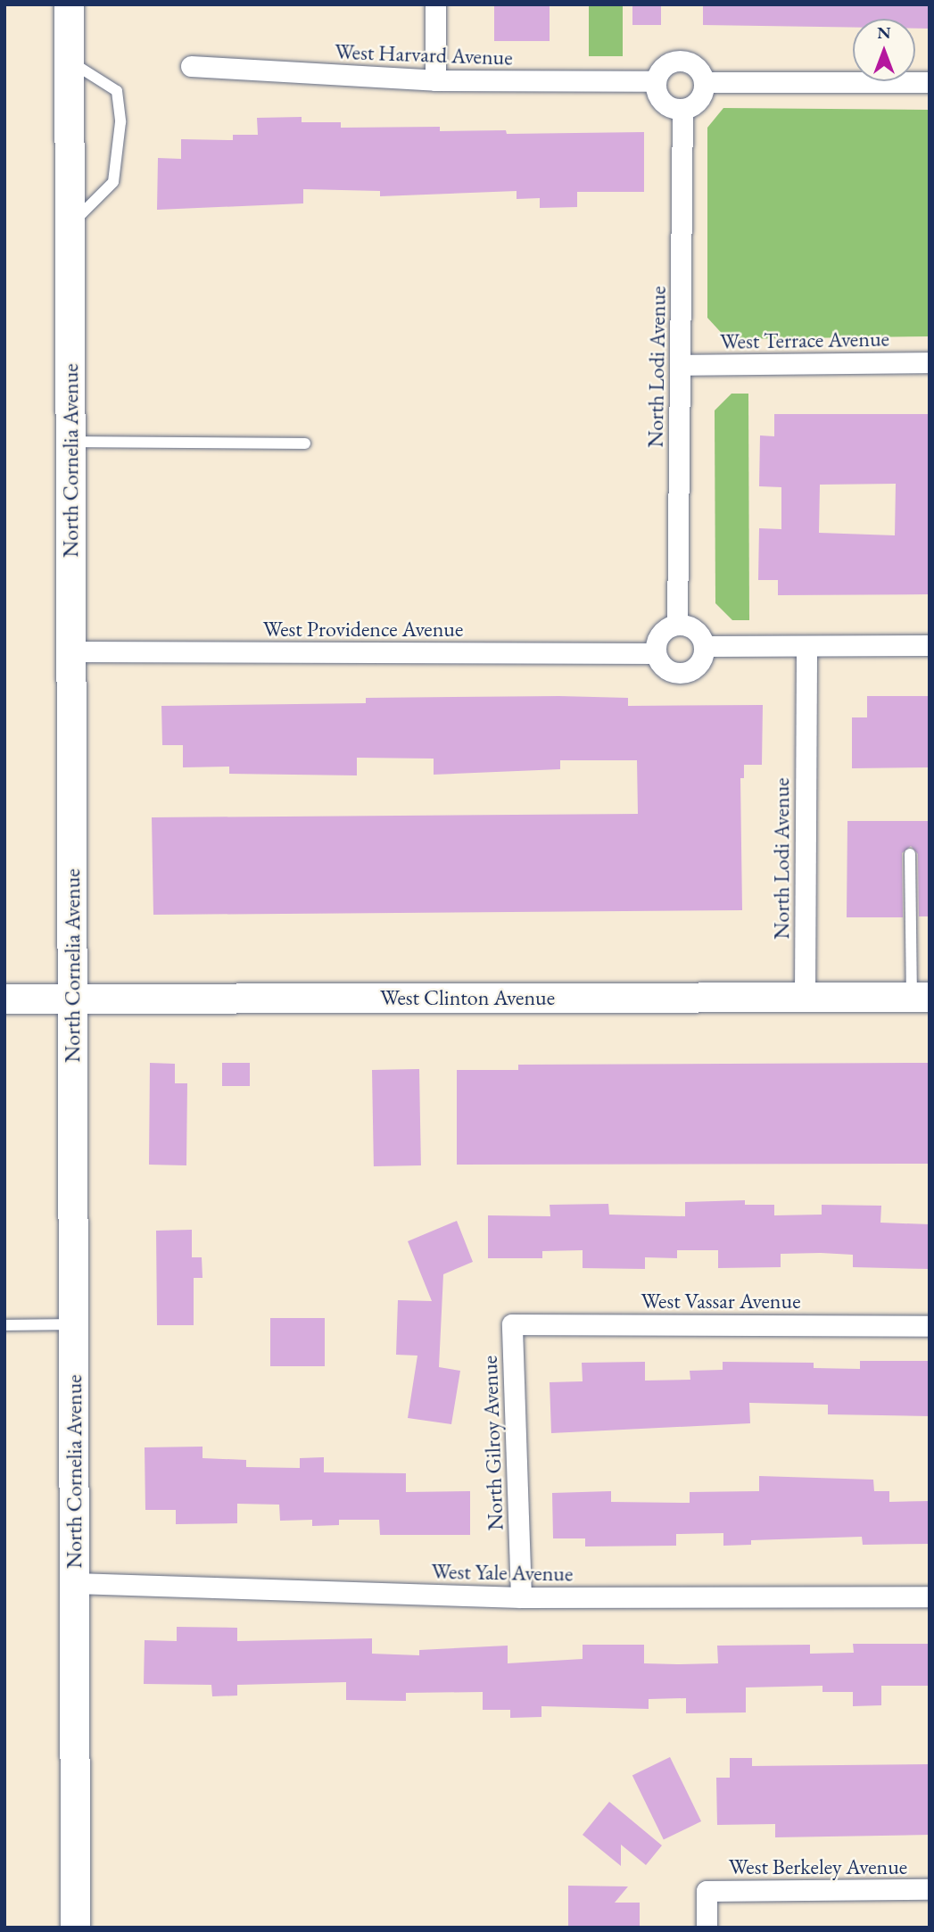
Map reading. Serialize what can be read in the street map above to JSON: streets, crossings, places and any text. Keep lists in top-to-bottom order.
{
  "streets": {
    "street": [
      "West Harvard Avenue",
      "West Terrace Avenue",
      "North Lodi Avenue",
      "North Cornelia Avenue",
      "West Providence Avenue",
      "West Clinton Avenue",
      "West Vassar Avenue",
      "North Gilroy Avenue",
      "West Yale Avenue",
      "West Berkeley Avenue"
    ]
  },
  "crossings": [
    ["West Harvard Avenue", "North Lodi Avenue"],
    ["West Terrace Avenue", "North Lodi Avenue"],
    ["North Lodi Avenue", "West Providence Avenue"],
    ["North Lodi Avenue", "West Clinton Avenue"],
    ["North Cornelia Avenue", "West Providence Avenue"],
    ["North Cornelia Avenue", "West Clinton Avenue"],
    ["North Cornelia Avenue", "West Yale Avenue"],
    ["West Vassar Avenue", "North Gilroy Avenue"],
    ["North Gilroy Avenue", "West Yale Avenue"]
  ],
  "north": "top"
}
